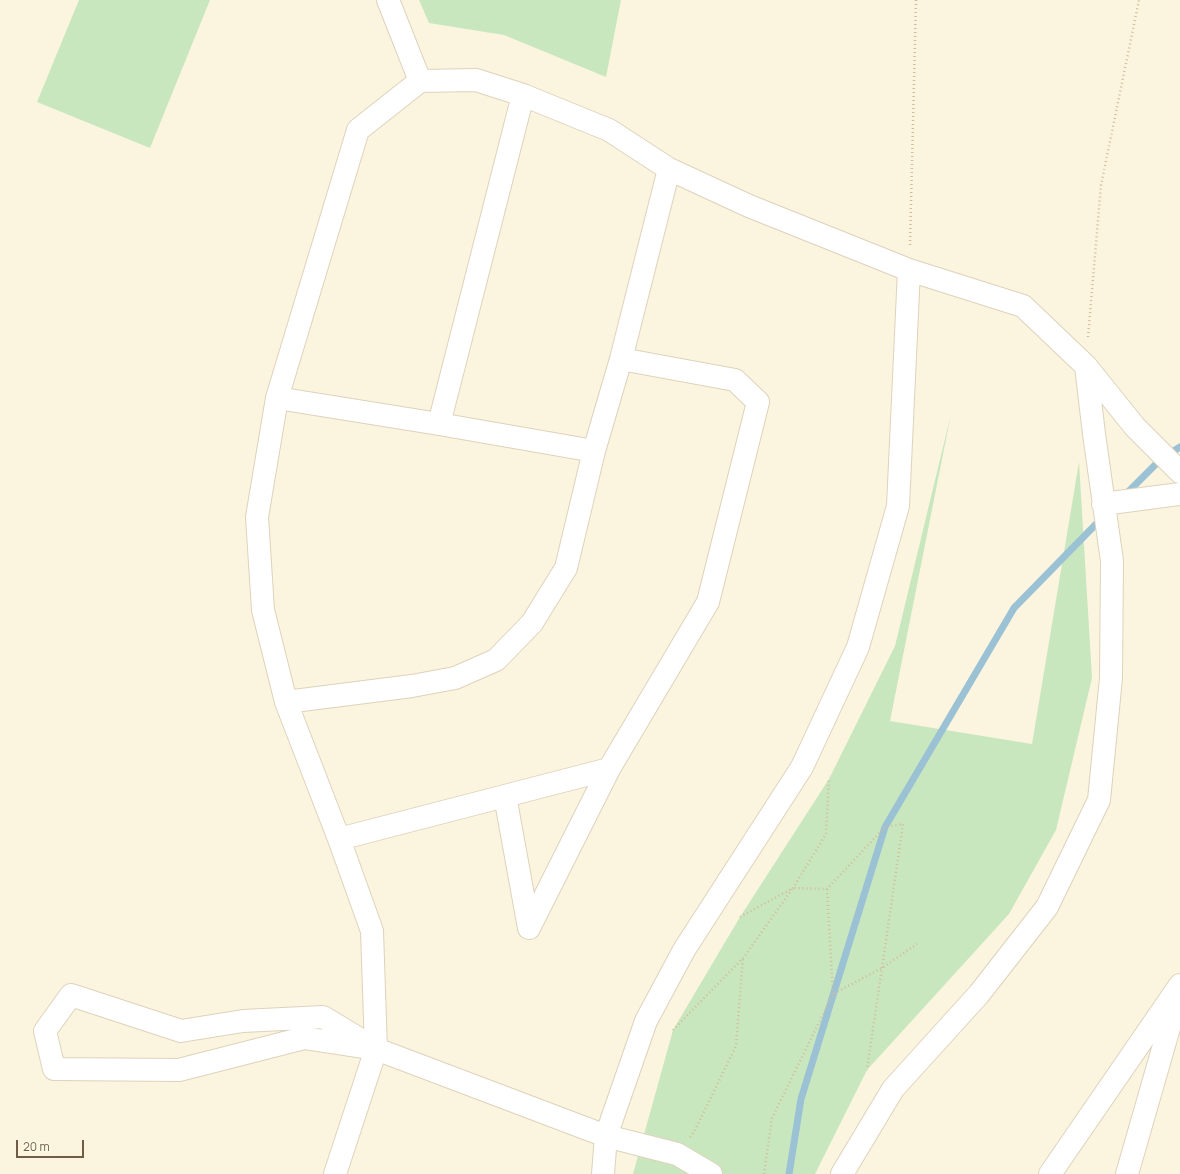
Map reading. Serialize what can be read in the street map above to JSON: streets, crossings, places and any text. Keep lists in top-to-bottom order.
{
  "scale_bar": "20 m"
}
